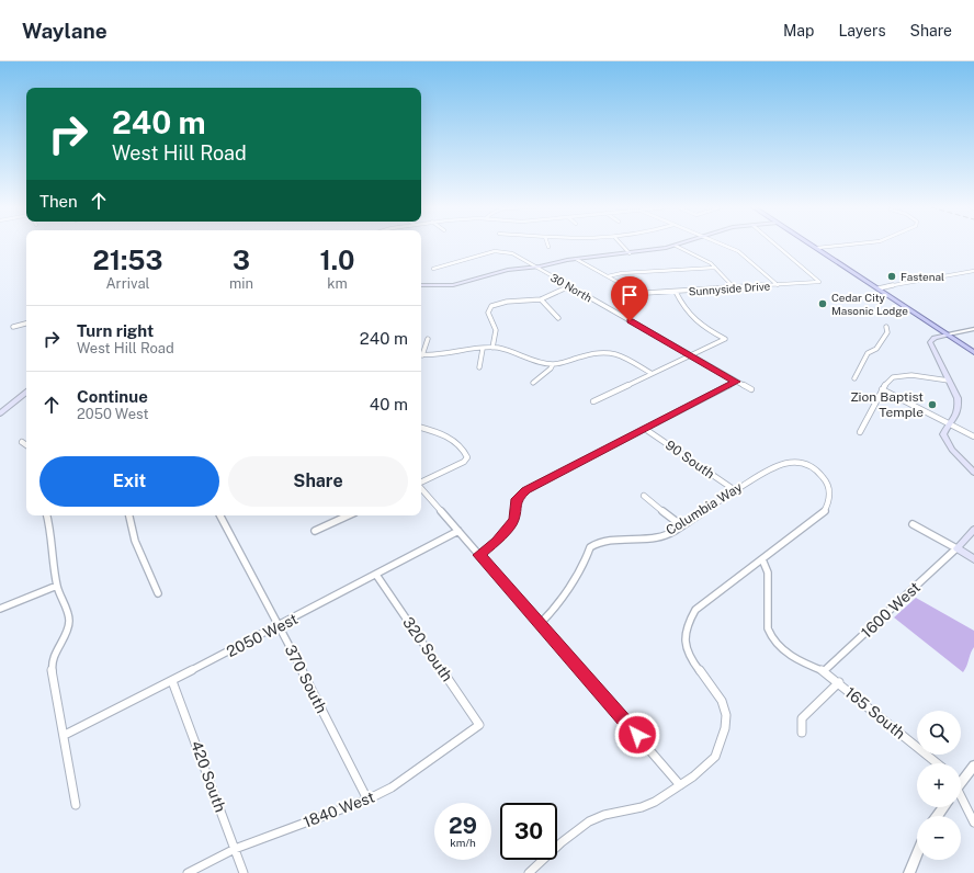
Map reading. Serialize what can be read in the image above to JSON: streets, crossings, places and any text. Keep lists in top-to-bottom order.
{
  "streets": {
    "street": [
      "30 North",
      "Sunnyside Drive",
      "90 South",
      "Columbia Way",
      "1600 West",
      "2050 West",
      "320 South",
      "370 South",
      "165 South",
      "420 South",
      "1840 West"
    ]
  },
  "crossings": [
    ["90 South", "Columbia Way"],
    ["Columbia Way", "165 South"],
    ["1600 West", "165 South"],
    ["2050 West", "320 South"],
    ["2050 West", "370 South"],
    ["2050 West", "420 South"],
    ["320 South", "1840 West"],
    ["370 South", "1840 West"],
    ["420 South", "1840 West"]
  ],
  "places": ["Fastenal", "Cedar City Masonic Lodge", "Zion Baptist Temple"],
  "page": {
    "header": "Waylane",
    "nav": ["Map", "Layers", "Share"],
    "turn": ["240 m", "West Hill Road"],
    "then": "Then",
    "eta": [
      "21:53",
      "Arrival",
      "3",
      "min",
      "1.0",
      "km"
    ],
    "list": [
      {
        "name": "Turn right",
        "note": "West Hill Road",
        "value": "240 m"
      },
      {
        "name": "Continue",
        "note": "2050 West",
        "value": "40 m"
      }
    ],
    "buttons": ["Exit", "Share"],
    "map_buttons": ["+", "−"],
    "speed": "29 km/h",
    "limit": "30"
  }
}
